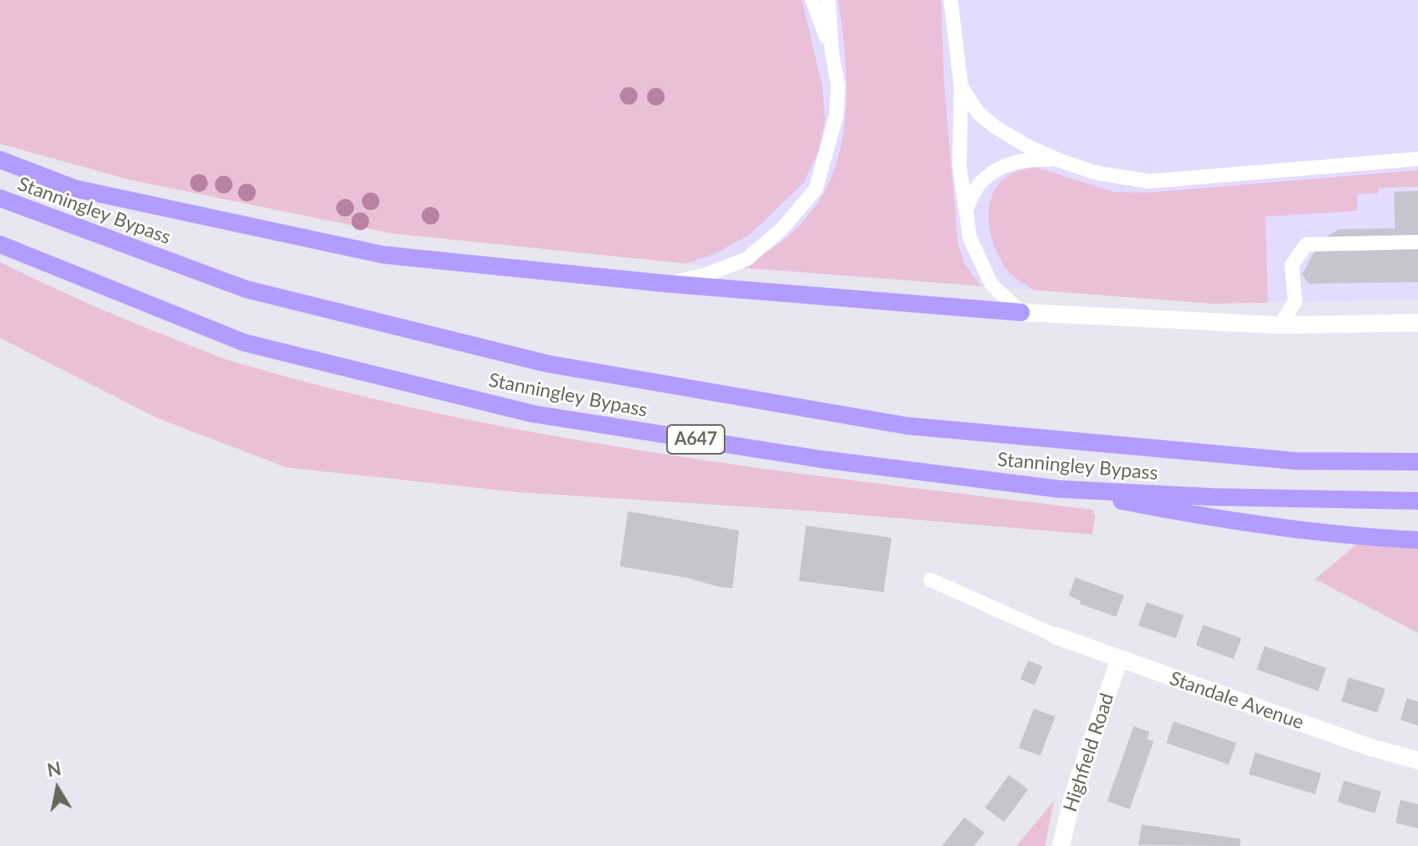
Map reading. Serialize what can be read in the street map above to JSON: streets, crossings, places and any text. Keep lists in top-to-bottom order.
{
  "streets": {
    "highway": ["Stanningley Bypass", "A647"],
    "street": ["Standale Avenue", "Highfield Road"]
  },
  "crossings": [
    ["Standale Avenue", "Highfield Road"]
  ],
  "north": "top"
}
